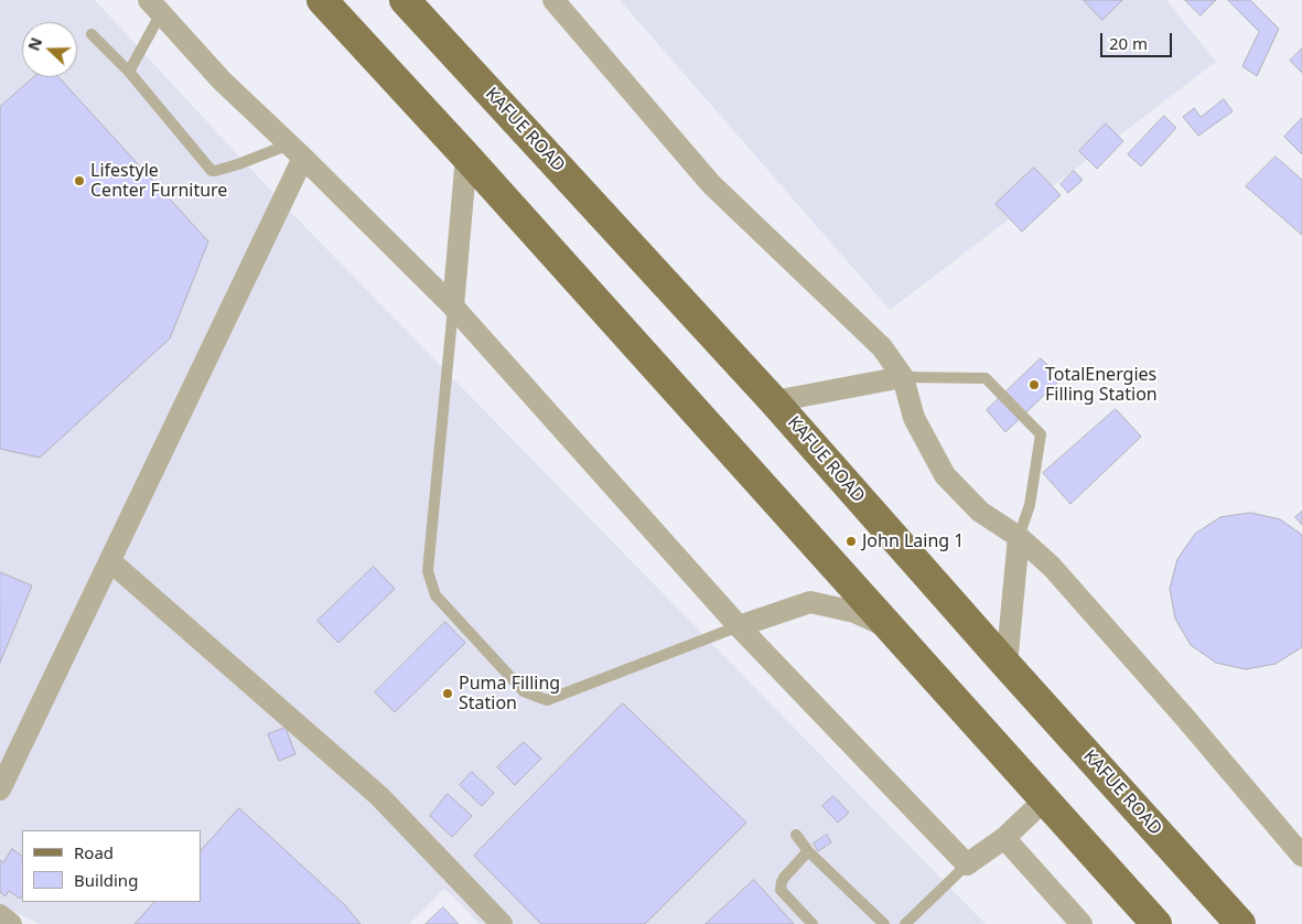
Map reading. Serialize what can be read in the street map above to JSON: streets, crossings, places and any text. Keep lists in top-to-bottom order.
{
  "streets": {
    "main road": ["KAFUE ROAD"]
  },
  "places": [
    "Lifestyle Center Furniture",
    "TotalEnergies Filling Station",
    "John Laing 1",
    "Puma Filling Station"
  ],
  "legend": ["Road", "Building"],
  "scale_bar": "20 m",
  "north": "left"
}
